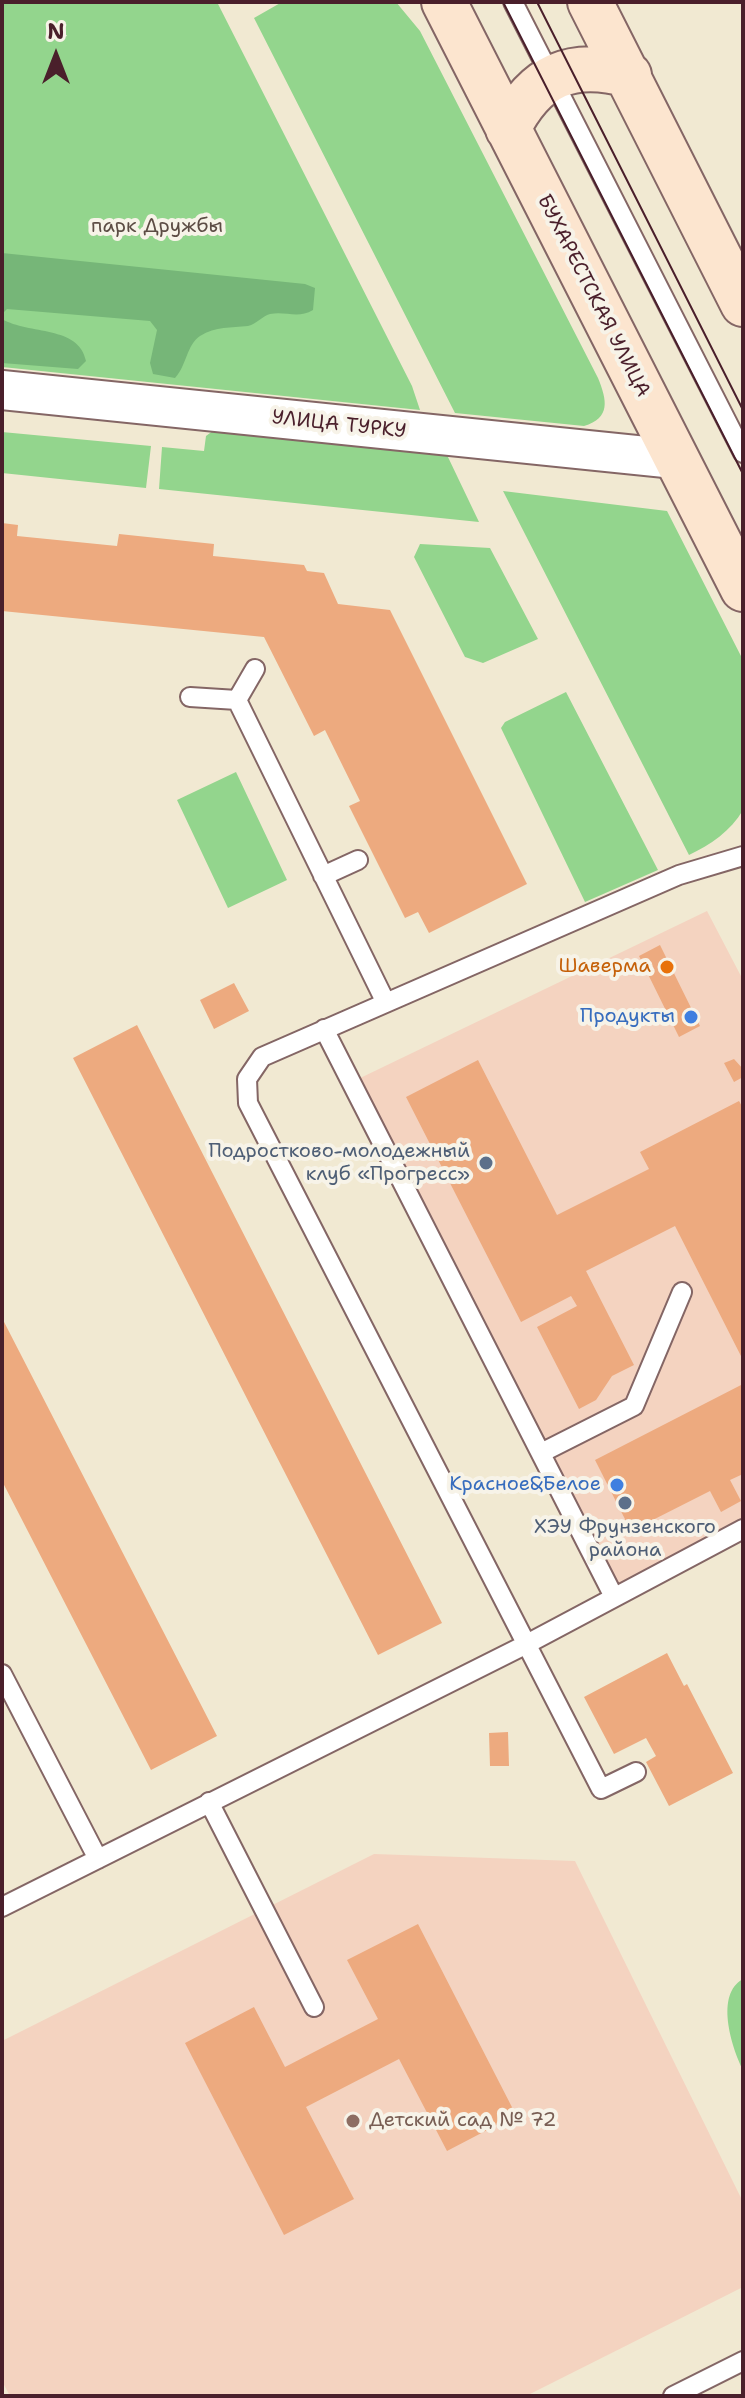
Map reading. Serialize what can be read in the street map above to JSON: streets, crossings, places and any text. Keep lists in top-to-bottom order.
{
  "streets": {
    "main road": ["БУХАРЕСТСКАЯ УЛИЦА"],
    "street": ["УЛИЦА ТУРКУ"]
  },
  "crossings": [
    ["БУХАРЕСТСКАЯ УЛИЦА", "УЛИЦА ТУРКУ"]
  ],
  "parks": ["парк Дружбы"],
  "places": [
    "Шаверма",
    "Продукты",
    "Подростково-молодежный клуб «Прогресс»",
    "Красное&Белое",
    "ХЭУ Фрунзенского района",
    "Детский сад № 72"
  ],
  "north": "top"
}
